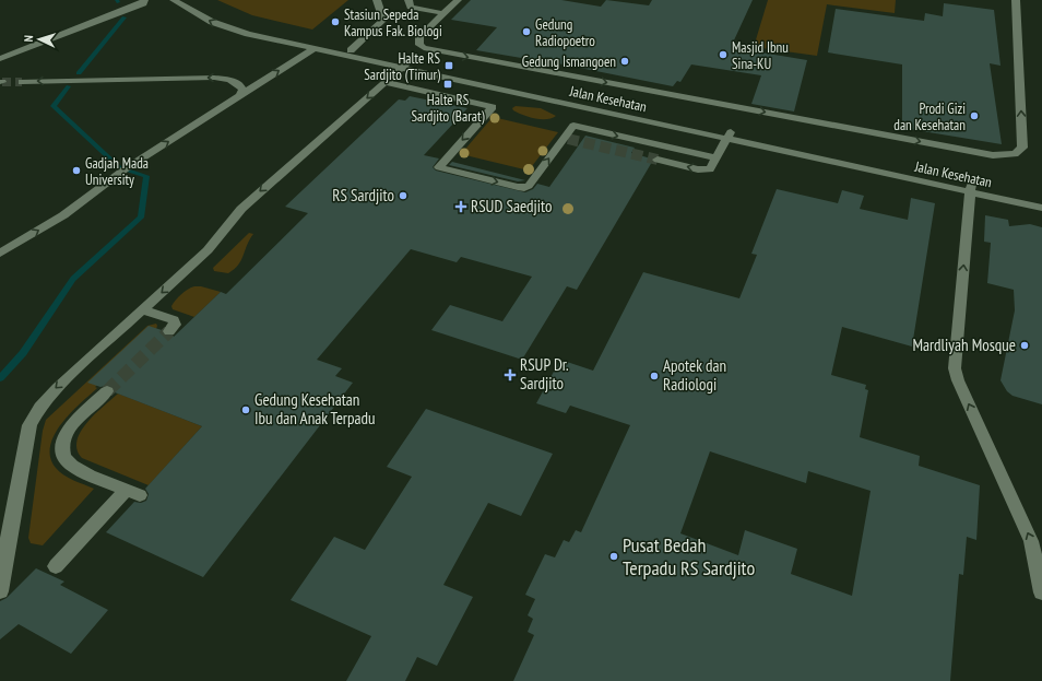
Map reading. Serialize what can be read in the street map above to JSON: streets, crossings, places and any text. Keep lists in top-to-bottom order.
{
  "streets": {
    "street": ["Jalan Kesehatan"]
  },
  "places": {
    "other": [
      "Stasiun Sepeda Kampus Fak. Biologi",
      "Gedung Radiopoetro",
      "Masjid Ibnu Sina-KU",
      "Gedung Ismangoen",
      "Prodi Gizi dan Kesehatan",
      "Gadjah Mada University",
      "RS Sardjito",
      "Mardliyah Mosque",
      "Apotek dan Radiologi",
      "Gedung Kesehatan Ibu dan Anak Terpadu",
      "Pusat Bedah Terpadu RS Sardjito"
    ],
    "transit": ["Halte RS Sardjito (Timur)", "Halte RS Sardjito (Barat)"],
    "health": ["RSUD Saedjito", "RSUP Dr. Sardjito"]
  },
  "north": "left"
}
